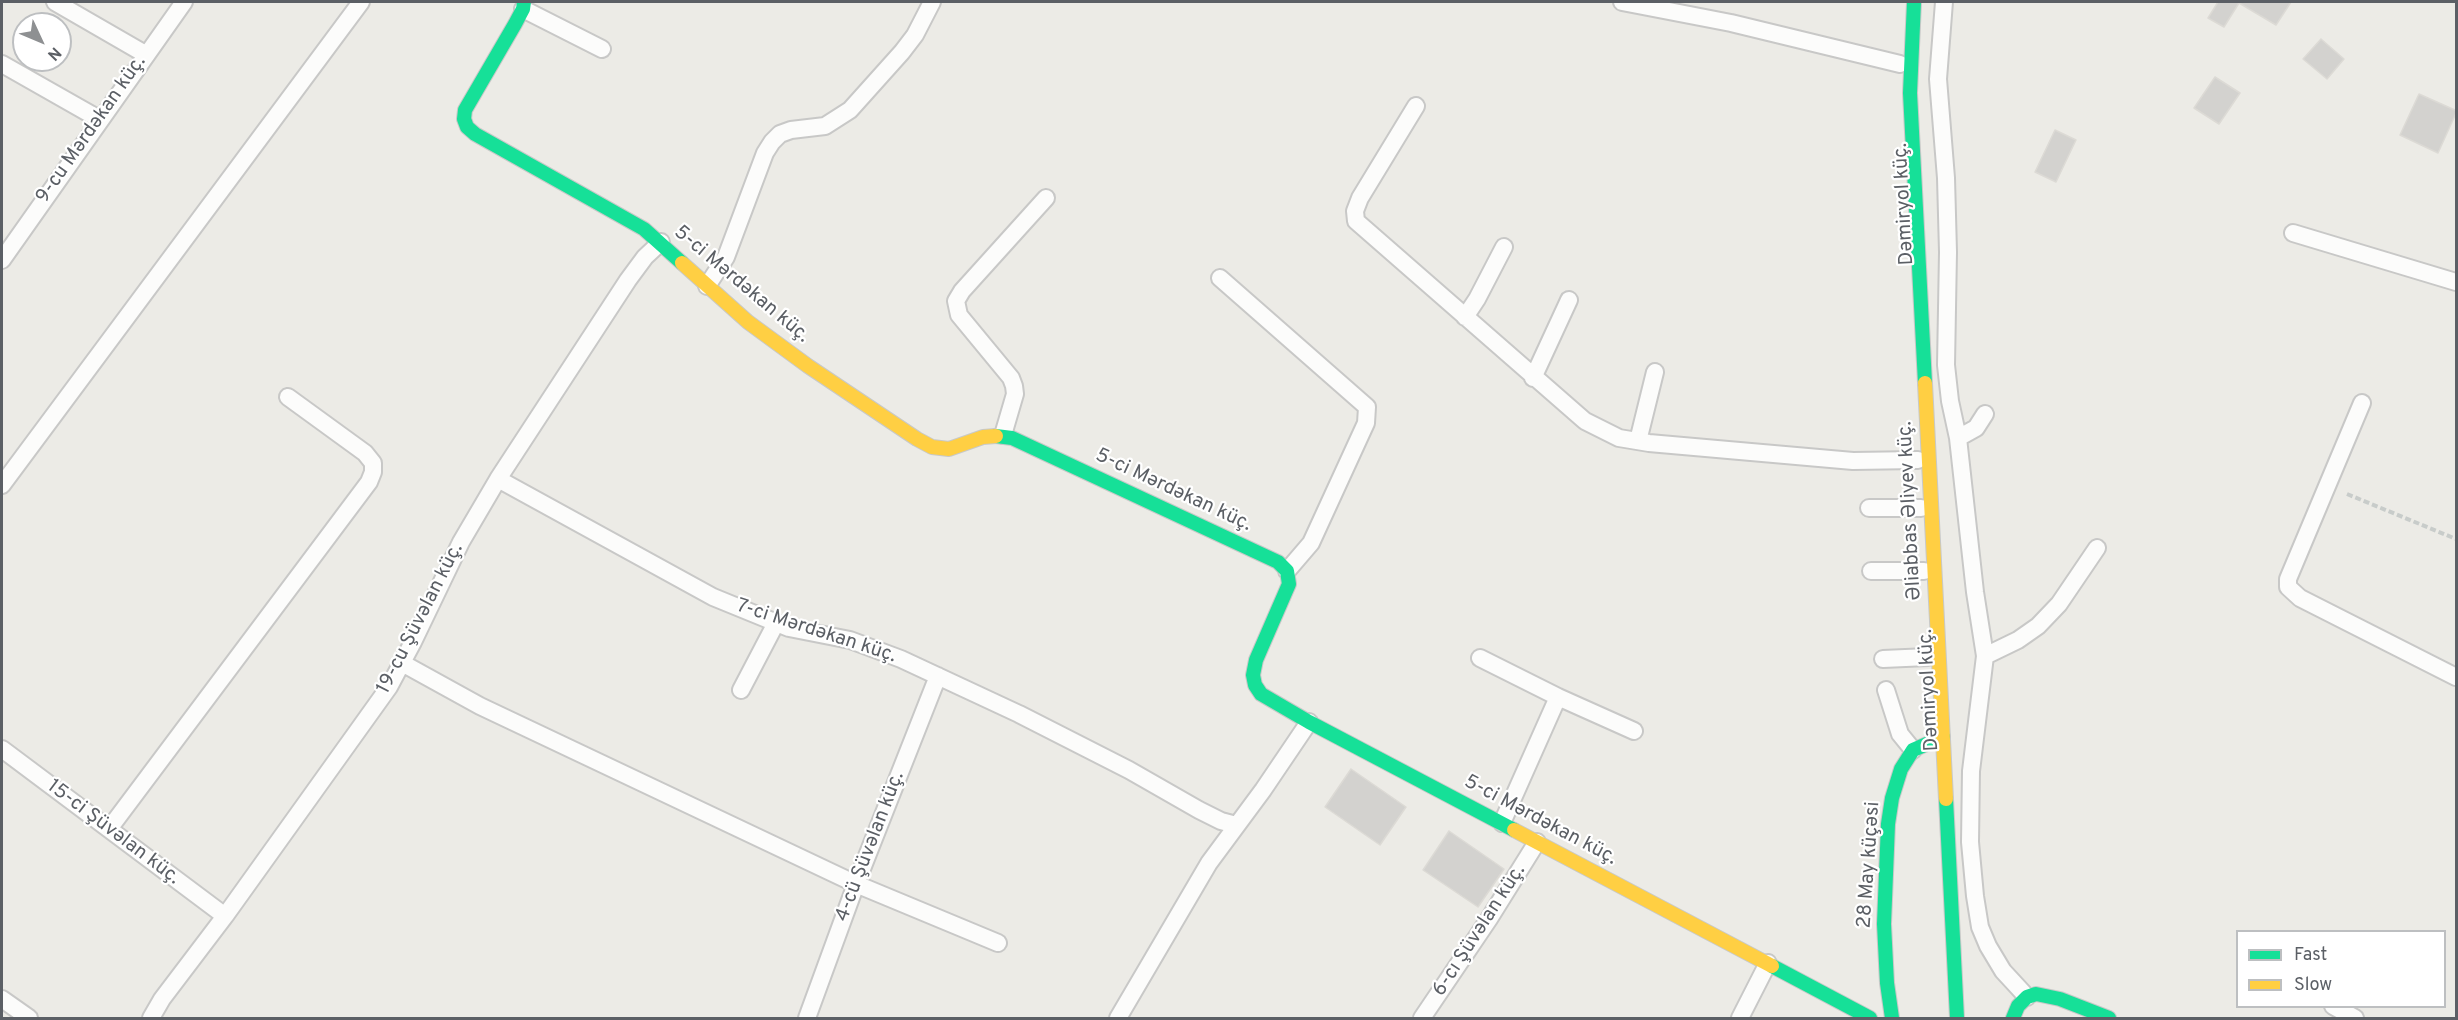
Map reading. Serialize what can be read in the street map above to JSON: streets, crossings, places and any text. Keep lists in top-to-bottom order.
{
  "streets": {
    "street": [
      "9-cu Mərdəkan küç.",
      "Dəmiryol küç.",
      "5-ci Mərdəkan küç.",
      "Əliabbas Əliyev küç.",
      "19-cu Şüvəlan küç.",
      "7-ci Mərdəkan küç.",
      "15-ci Şüvəlan küç.",
      "4-cü Şüvəlan küç.",
      "28 May küçəsi",
      "6-cı Şüvəlan küç."
    ]
  },
  "crossings": [
    ["Dəmiryol küç.", "Əliabbas Əliyev küç."],
    ["5-ci Mərdəkan küç.", "19-cu Şüvəlan küç."],
    ["5-ci Mərdəkan küç.", "6-cı Şüvəlan küç."],
    ["19-cu Şüvəlan küç.", "7-ci Mərdəkan küç."],
    ["19-cu Şüvəlan küç.", "15-ci Şüvəlan küç."],
    ["7-ci Mərdəkan küç.", "4-cü Şüvəlan küç."]
  ],
  "legend": ["Fast", "Slow"],
  "north": "bottom right"
}
